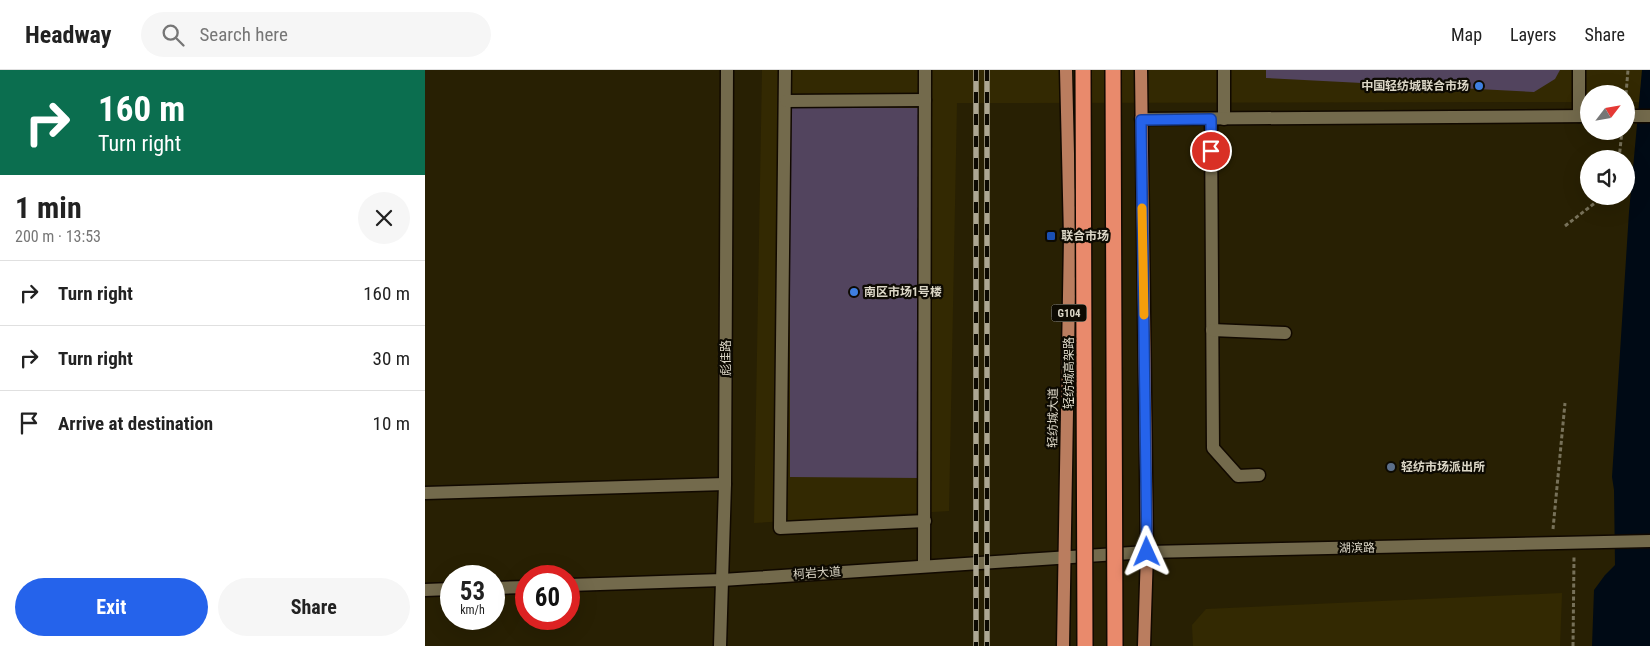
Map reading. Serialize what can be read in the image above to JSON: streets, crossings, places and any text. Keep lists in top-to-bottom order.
{
  "streets": {
    "highway": ["轻纺城高架路"],
    "main road": ["G104", "轻纺城大道"],
    "street": ["彪佳路", "湖滨路", "柯岩大道"]
  },
  "crossings": [
    ["彪佳路", "柯岩大道"],
    ["轻纺城大道", "湖滨路"],
    ["轻纺城大道", "柯岩大道"],
    ["湖滨路", "柯岩大道"]
  ],
  "places": {
    "other": ["中国轻纺城联合市场", "南区市场1号楼", "轻纺市场派出所"],
    "transit": ["联合市场"]
  },
  "north": "top right",
  "page": {
    "header": "Headway",
    "search": "Search here",
    "nav": ["Map", "Layers", "Share"],
    "turn": ["160 m", "Turn right"],
    "heading": ["1 min", "200 m · 13:53"],
    "list": [
      {
        "name": "Turn right",
        "value": "160 m"
      },
      {
        "name": "Turn right",
        "value": "30 m"
      },
      {
        "name": "Arrive at destination",
        "value": "10 m"
      }
    ],
    "speed": "53 km/h",
    "limit": "60",
    "buttons": ["Exit", "Share"]
  }
}
